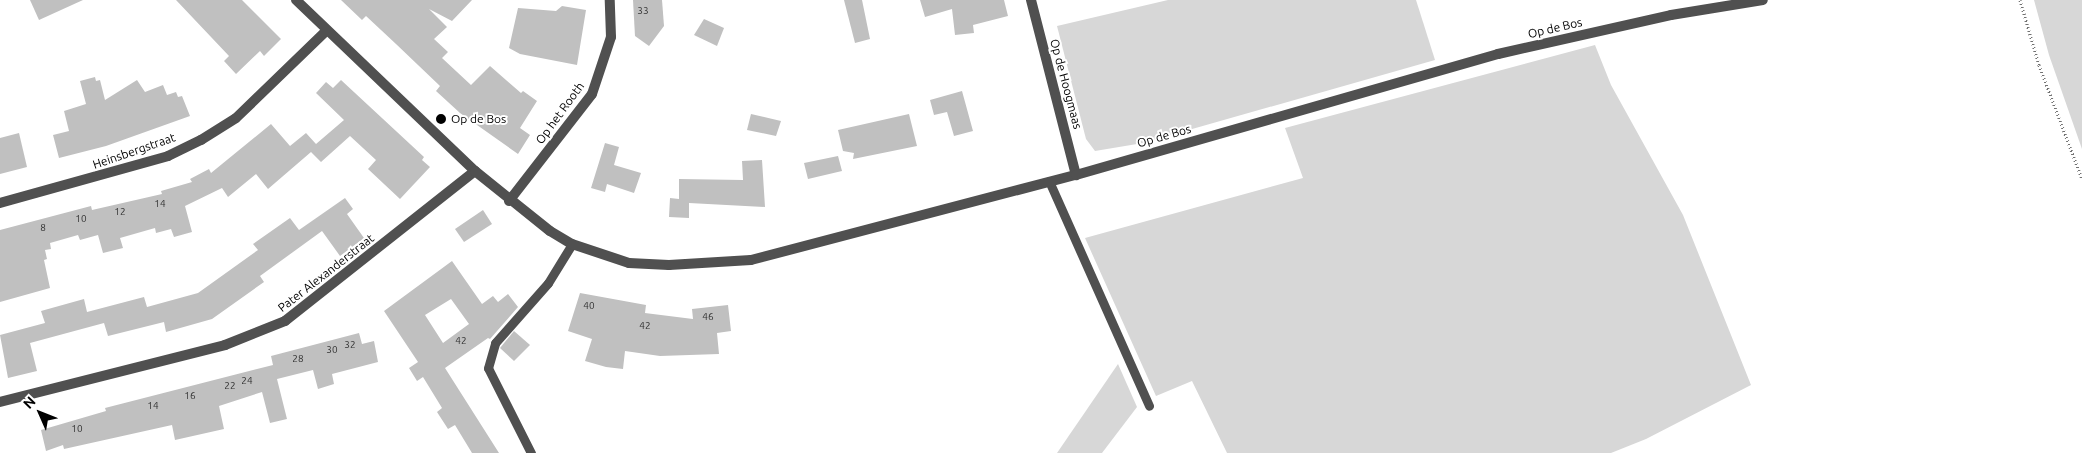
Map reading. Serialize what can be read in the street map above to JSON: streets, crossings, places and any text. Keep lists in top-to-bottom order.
{
  "streets": {
    "street": [
      "Op de Bos",
      "Op de Hoogmaas",
      "Op het Rooth",
      "Heinsbergstraat",
      "Pater Alexanderstraat"
    ]
  },
  "crossings": [
    ["Op de Bos", "Op de Hoogmaas"],
    ["Op de Bos", "Op het Rooth"],
    ["Op de Bos", "Heinsbergstraat"],
    ["Op de Bos", "Pater Alexanderstraat"]
  ],
  "places": ["Op de Bos"],
  "house_numbers": [
    "33",
    "14",
    "12",
    "10",
    "8",
    "40",
    "46",
    "42",
    "42",
    "32",
    "30",
    "28",
    "24",
    "22",
    "16",
    "14",
    "10"
  ],
  "north": "top left"
}
